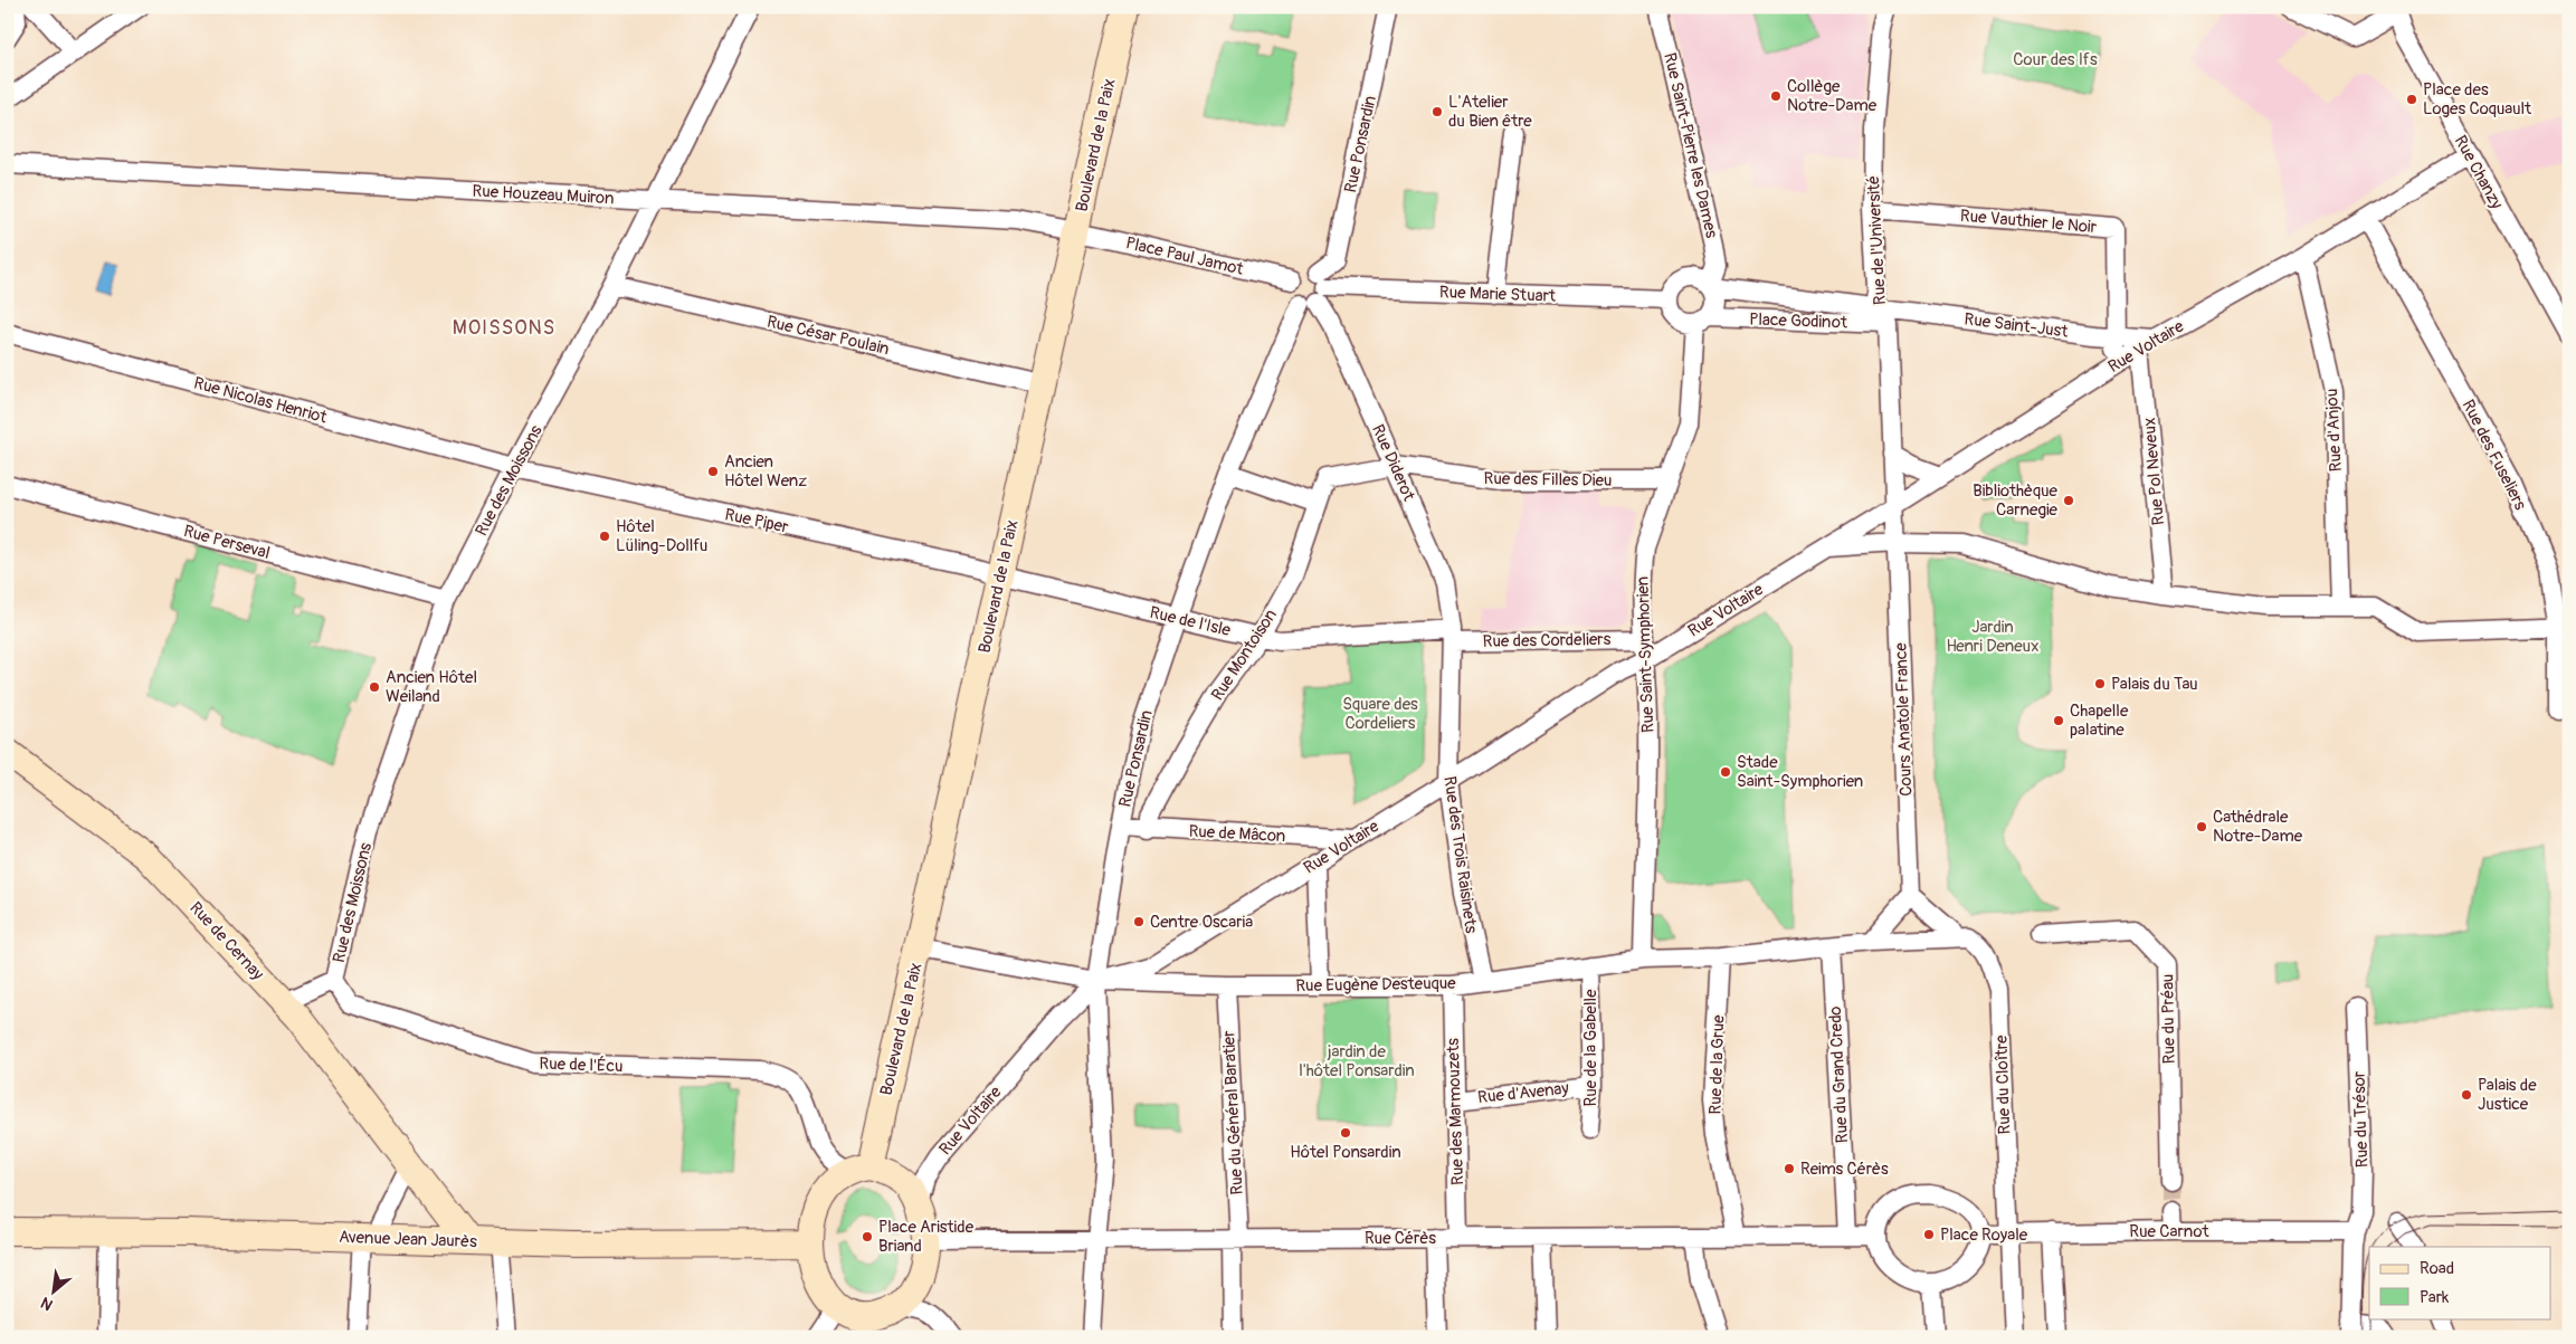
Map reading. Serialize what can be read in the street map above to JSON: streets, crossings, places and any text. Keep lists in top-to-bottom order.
{
  "streets": {
    "main road": ["Boulevard de la Paix", "Rue de Cernay", "Avenue Jean Jaurès"],
    "street": [
      "Rue Ponsardin",
      "Rue Saint-Pierre les Dames",
      "Rue Chanzy",
      "Rue Houzeau Muiron",
      "Rue Vauthier le Noir",
      "Rue de l'Université",
      "Place Paul Jamot",
      "Rue Marie Stuart",
      "Place Godinot",
      "Rue Saint-Just",
      "Rue César Poulain",
      "Rue Voltaire",
      "Rue Nicolas Henriot",
      "Rue d'Anjou",
      "Rue des Fuseliers",
      "Rue Diderot",
      "Rue Pol Neveux",
      "Rue des Filles Dieu",
      "Rue des Moissons",
      "Rue Piper",
      "Rue Perseval",
      "Rue de l'Isle",
      "Rue des Cordeliers",
      "Rue Montoison",
      "Rue Saint-Symphorien",
      "Cours Anatole France",
      "Rue de Mâcon",
      "Rue des Trois Raisinets",
      "Rue Eugène Desteuque",
      "Rue du Préau",
      "Rue de la Gabelle",
      "Rue de l'Écu",
      "Rue de la Grue",
      "Rue du Grand Credo",
      "Rue du Cloître",
      "Rue d'Avenay",
      "Rue des Marmouzets",
      "Rue du Général Baratier",
      "Rue du Trésor",
      "Rue Carnot",
      "Rue Cérès"
    ]
  },
  "crossings": [
    ["Rue Ponsardin", "Rue Marie Stuart"],
    ["Rue Ponsardin", "Rue Voltaire"],
    ["Rue Ponsardin", "Rue Diderot"],
    ["Rue Ponsardin", "Rue de l'Isle"],
    ["Rue Ponsardin", "Rue de Mâcon"],
    ["Rue Ponsardin", "Rue Eugène Desteuque"],
    ["Rue Ponsardin", "Rue Cérès"],
    ["Boulevard de la Paix", "Rue Houzeau Muiron"],
    ["Boulevard de la Paix", "Place Paul Jamot"],
    ["Boulevard de la Paix", "Rue César Poulain"],
    ["Boulevard de la Paix", "Rue Voltaire"],
    ["Boulevard de la Paix", "Rue Piper"],
    ["Boulevard de la Paix", "Rue de l'Isle"],
    ["Boulevard de la Paix", "Rue Eugène Desteuque"],
    ["Boulevard de la Paix", "Rue de l'Écu"],
    ["Boulevard de la Paix", "Rue Cérès"],
    ["Boulevard de la Paix", "Avenue Jean Jaurès"],
    ["Rue Saint-Pierre les Dames", "Rue Marie Stuart"],
    ["Rue Saint-Pierre les Dames", "Place Godinot"],
    ["Rue Saint-Pierre les Dames", "Rue Saint-Symphorien"],
    ["Rue Chanzy", "Rue Voltaire"],
    ["Rue Houzeau Muiron", "Place Paul Jamot"],
    ["Rue Houzeau Muiron", "Rue des Moissons"],
    ["Rue Vauthier le Noir", "Rue de l'Université"],
    ["Rue Vauthier le Noir", "Rue Saint-Just"],
    ["Rue Vauthier le Noir", "Rue Voltaire"],
    ["Rue de l'Université", "Place Godinot"],
    ["Rue de l'Université", "Rue Saint-Just"],
    ["Rue de l'Université", "Rue Voltaire"],
    ["Rue de l'Université", "Cours Anatole France"],
    ["Place Paul Jamot", "Rue Marie Stuart"],
    ["Place Paul Jamot", "Rue Diderot"],
    ["Rue Marie Stuart", "Place Godinot"],
    ["Rue Marie Stuart", "Rue Diderot"],
    ["Rue Marie Stuart", "Rue Saint-Symphorien"],
    ["Place Godinot", "Rue Saint-Just"],
    ["Place Godinot", "Rue Saint-Symphorien"],
    ["Rue Saint-Just", "Rue Voltaire"],
    ["Rue Saint-Just", "Rue Pol Neveux"],
    ["Rue César Poulain", "Rue des Moissons"],
    ["Rue Voltaire", "Rue d'Anjou"],
    ["Rue Voltaire", "Rue des Fuseliers"],
    ["Rue Voltaire", "Rue Pol Neveux"],
    ["Rue Voltaire", "Rue Saint-Symphorien"],
    ["Rue Voltaire", "Cours Anatole France"],
    ["Rue Voltaire", "Rue de Mâcon"],
    ["Rue Voltaire", "Rue des Trois Raisinets"],
    ["Rue Voltaire", "Rue Eugène Desteuque"],
    ["Rue Voltaire", "Rue de l'Écu"],
    ["Rue Voltaire", "Rue Cérès"],
    ["Rue Voltaire", "Avenue Jean Jaurès"],
    ["Rue Nicolas Henriot", "Rue des Moissons"],
    ["Rue Nicolas Henriot", "Rue Piper"],
    ["Rue Diderot", "Rue des Filles Dieu"],
    ["Rue Diderot", "Rue de l'Isle"],
    ["Rue Diderot", "Rue des Cordeliers"],
    ["Rue Diderot", "Rue Montoison"],
    ["Rue Diderot", "Rue des Trois Raisinets"],
    ["Rue des Filles Dieu", "Rue Montoison"],
    ["Rue des Filles Dieu", "Rue Saint-Symphorien"],
    ["Rue des Moissons", "Rue Piper"],
    ["Rue des Moissons", "Rue Perseval"],
    ["Rue des Moissons", "Rue de l'Écu"],
    ["Rue Piper", "Rue de l'Isle"],
    ["Rue de l'Isle", "Rue des Cordeliers"],
    ["Rue de l'Isle", "Rue Montoison"],
    ["Rue de l'Isle", "Rue des Trois Raisinets"],
    ["Rue des Cordeliers", "Rue Saint-Symphorien"],
    ["Rue des Cordeliers", "Rue des Trois Raisinets"],
    ["Rue Montoison", "Rue de Mâcon"],
    ["Rue Saint-Symphorien", "Rue Eugène Desteuque"],
    ["Rue des Trois Raisinets", "Rue Eugène Desteuque"],
    ["Rue de Cernay", "Avenue Jean Jaurès"],
    ["Rue Eugène Desteuque", "Rue de la Gabelle"],
    ["Rue Eugène Desteuque", "Rue de la Grue"],
    ["Rue Eugène Desteuque", "Rue du Grand Credo"],
    ["Rue Eugène Desteuque", "Rue du Cloître"],
    ["Rue Eugène Desteuque", "Rue des Marmouzets"],
    ["Rue Eugène Desteuque", "Rue du Général Baratier"],
    ["Rue de la Gabelle", "Rue d'Avenay"],
    ["Rue de l'Écu", "Rue Cérès"],
    ["Rue de l'Écu", "Avenue Jean Jaurès"],
    ["Rue de la Grue", "Rue Cérès"],
    ["Rue du Grand Credo", "Rue Cérès"],
    ["Rue du Cloître", "Rue Carnot"],
    ["Rue d'Avenay", "Rue des Marmouzets"],
    ["Rue des Marmouzets", "Rue Cérès"],
    ["Rue du Général Baratier", "Rue Cérès"],
    ["Rue du Trésor", "Rue Carnot"],
    ["Rue Carnot", "Rue Cérès"],
    ["Rue Cérès", "Avenue Jean Jaurès"]
  ],
  "districts": ["MOISSONS"],
  "parks": [
    "Cour des Ifs",
    "Jardin Henri Deneux",
    "Square des Cordeliers",
    "jardin de l'hôtel Ponsardin"
  ],
  "places": [
    "Collège Notre-Dame",
    "Place des Loges Coquault",
    "L'Atelier du Bien être",
    "Ancien Hôtel Wenz",
    "Bibliothèque Carnegie",
    "Hôtel Lüling-Dollfu",
    "Palais du Tau",
    "Ancien Hôtel Weiland",
    "Chapelle palatine",
    "Stade Saint-Symphorien",
    "Cathédrale Notre-Dame",
    "Centre Oscaria",
    "Palais de Justice",
    "Hôtel Ponsardin",
    "Reims Cérès",
    "Place Royale",
    "Place Aristide Briand"
  ],
  "legend": ["Road", "Park"],
  "north": "bottom left"
}
